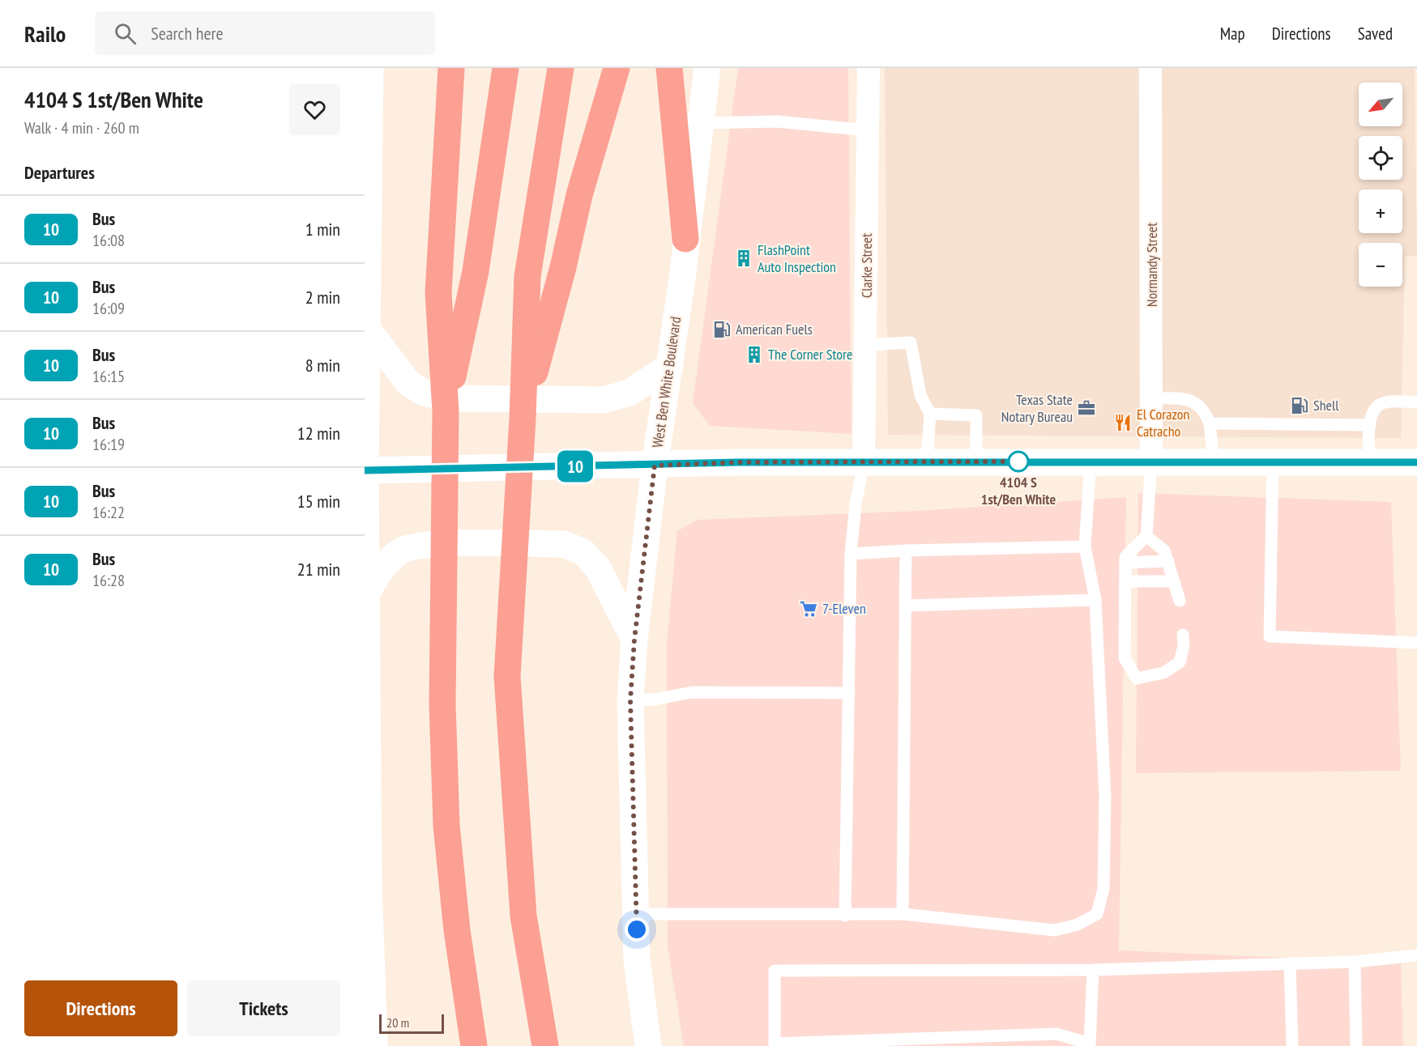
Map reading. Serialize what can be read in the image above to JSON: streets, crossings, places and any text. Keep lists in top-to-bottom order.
{
  "streets": {
    "main road": ["West Ben White Boulevard"],
    "street": ["Normandy Street", "Clarke Street"]
  },
  "places": {
    "building": ["FlashPoint Auto Inspection", "The Corner Store"],
    "fuel station": ["American Fuels", "Shell"],
    "office": ["Texas State Notary Bureau"],
    "restaurant": ["El Corazon Catracho"],
    "other": ["4104 S 1st/Ben White"],
    "supermarket": ["7-Eleven"]
  },
  "lines": ["bus line 10"],
  "scale_bar": "20 m",
  "north": "bottom left",
  "page": {
    "header": "Railo",
    "search": "Search here",
    "nav": ["Map", "Directions", "Saved"],
    "heading": [
      ["4104 S 1st/Ben White", "Walk · 4 min · 260 m"],
      "Departures"
    ],
    "on_map": "10",
    "map_buttons": ["+", "−"],
    "list": [
      {
        "mark": "10",
        "name": "Bus",
        "note": "16:08",
        "value": "1 min"
      },
      {
        "mark": "10",
        "name": "Bus",
        "note": "16:09",
        "value": "2 min"
      },
      {
        "mark": "10",
        "name": "Bus",
        "note": "16:15",
        "value": "8 min"
      },
      {
        "mark": "10",
        "name": "Bus",
        "note": "16:19",
        "value": "12 min"
      },
      {
        "mark": "10",
        "name": "Bus",
        "note": "16:22",
        "value": "15 min"
      },
      {
        "mark": "10",
        "name": "Bus",
        "note": "16:28",
        "value": "21 min"
      }
    ],
    "buttons": ["Directions", "Tickets"],
    "scale": "20 m"
  }
}
